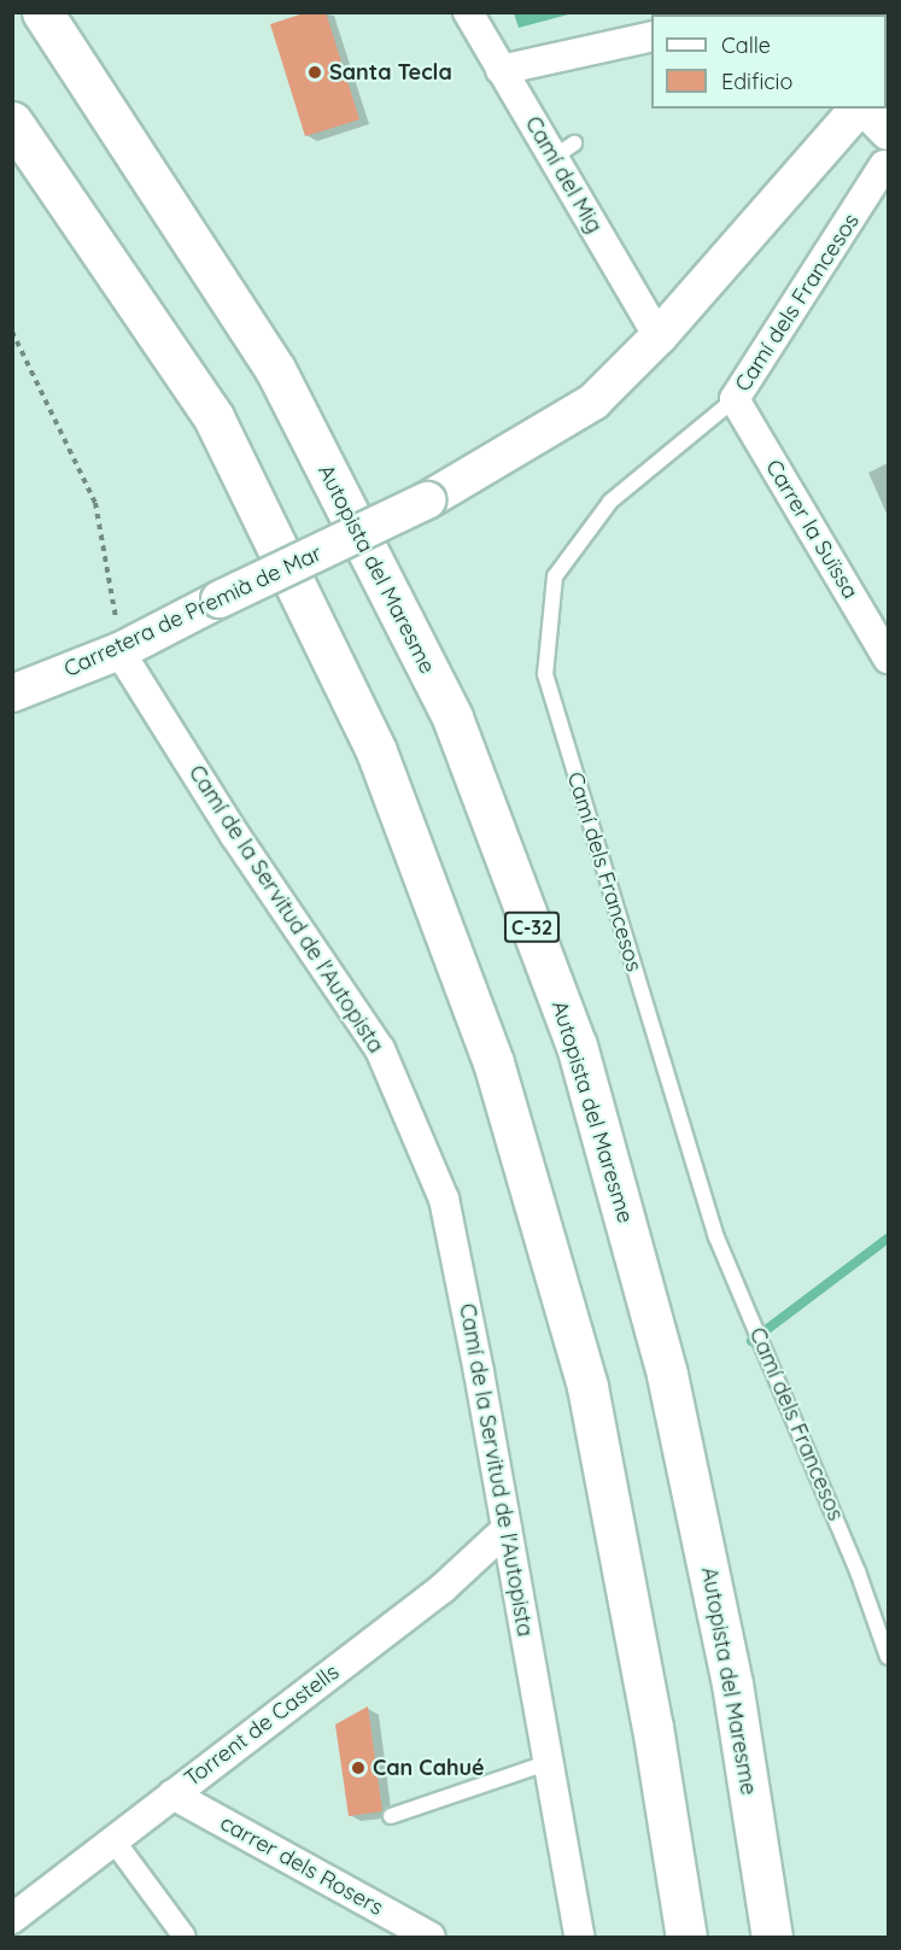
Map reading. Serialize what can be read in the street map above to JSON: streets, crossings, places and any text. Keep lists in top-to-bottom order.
{
  "streets": {
    "highway": ["Autopista del Maresme", "C-32"],
    "street": [
      "Camí del Mig",
      "Camí dels Francesos",
      "Carrer la Suïssa",
      "Carretera de Premià de Mar",
      "Camí de la Servitud de l'Autopista",
      "Torrent de Castells",
      "carrer dels Rosers"
    ]
  },
  "crossings": [
    ["Camí del Mig", "Carretera de Premià de Mar"],
    ["Camí dels Francesos", "Carrer la Suïssa"],
    ["Carretera de Premià de Mar", "Camí de la Servitud de l'Autopista"],
    ["Camí de la Servitud de l'Autopista", "Torrent de Castells"],
    ["Torrent de Castells", "carrer dels Rosers"]
  ],
  "places": ["Santa Tecla", "Can Cahué"],
  "legend": ["Calle", "Edificio"]
}
